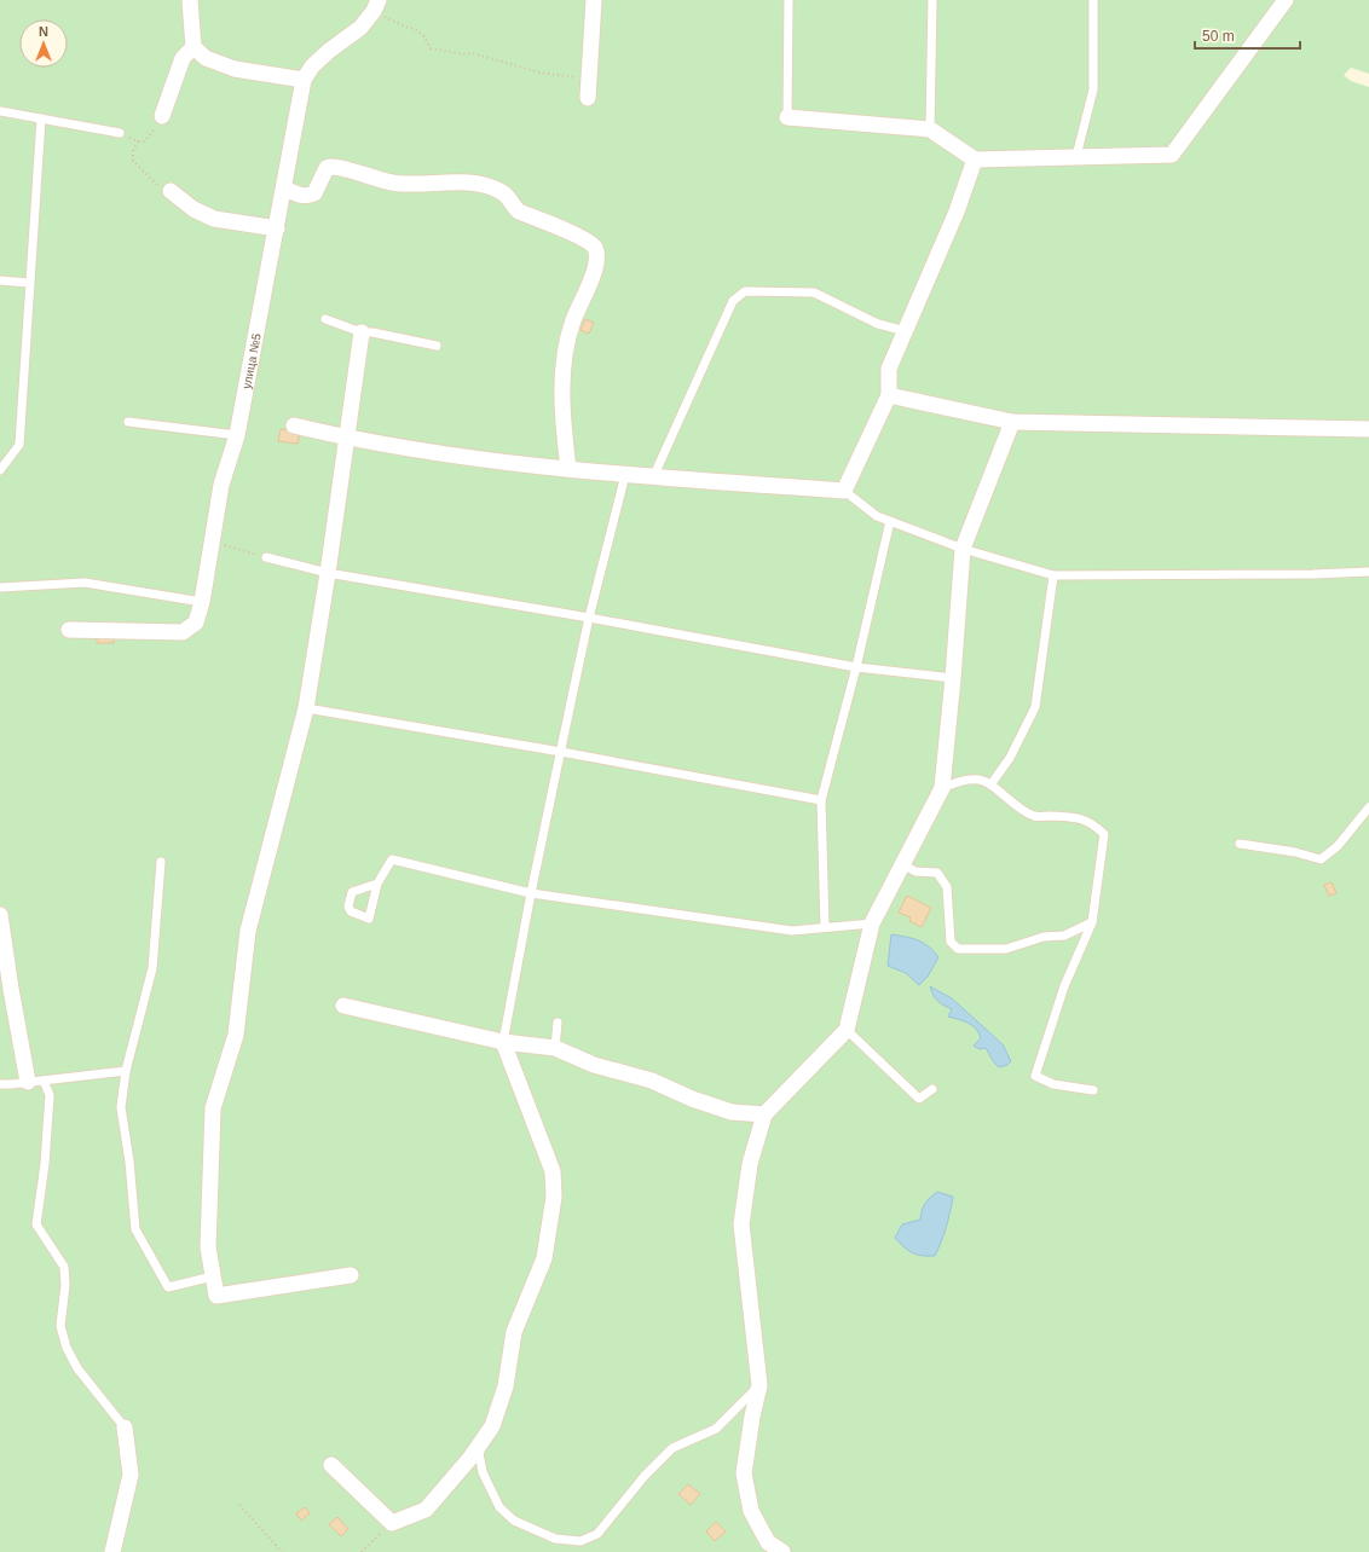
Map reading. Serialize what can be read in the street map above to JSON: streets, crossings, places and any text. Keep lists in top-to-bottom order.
{
  "streets": {
    "street": ["улица №5"]
  },
  "scale_bar": "50 m",
  "north": "top"
}
